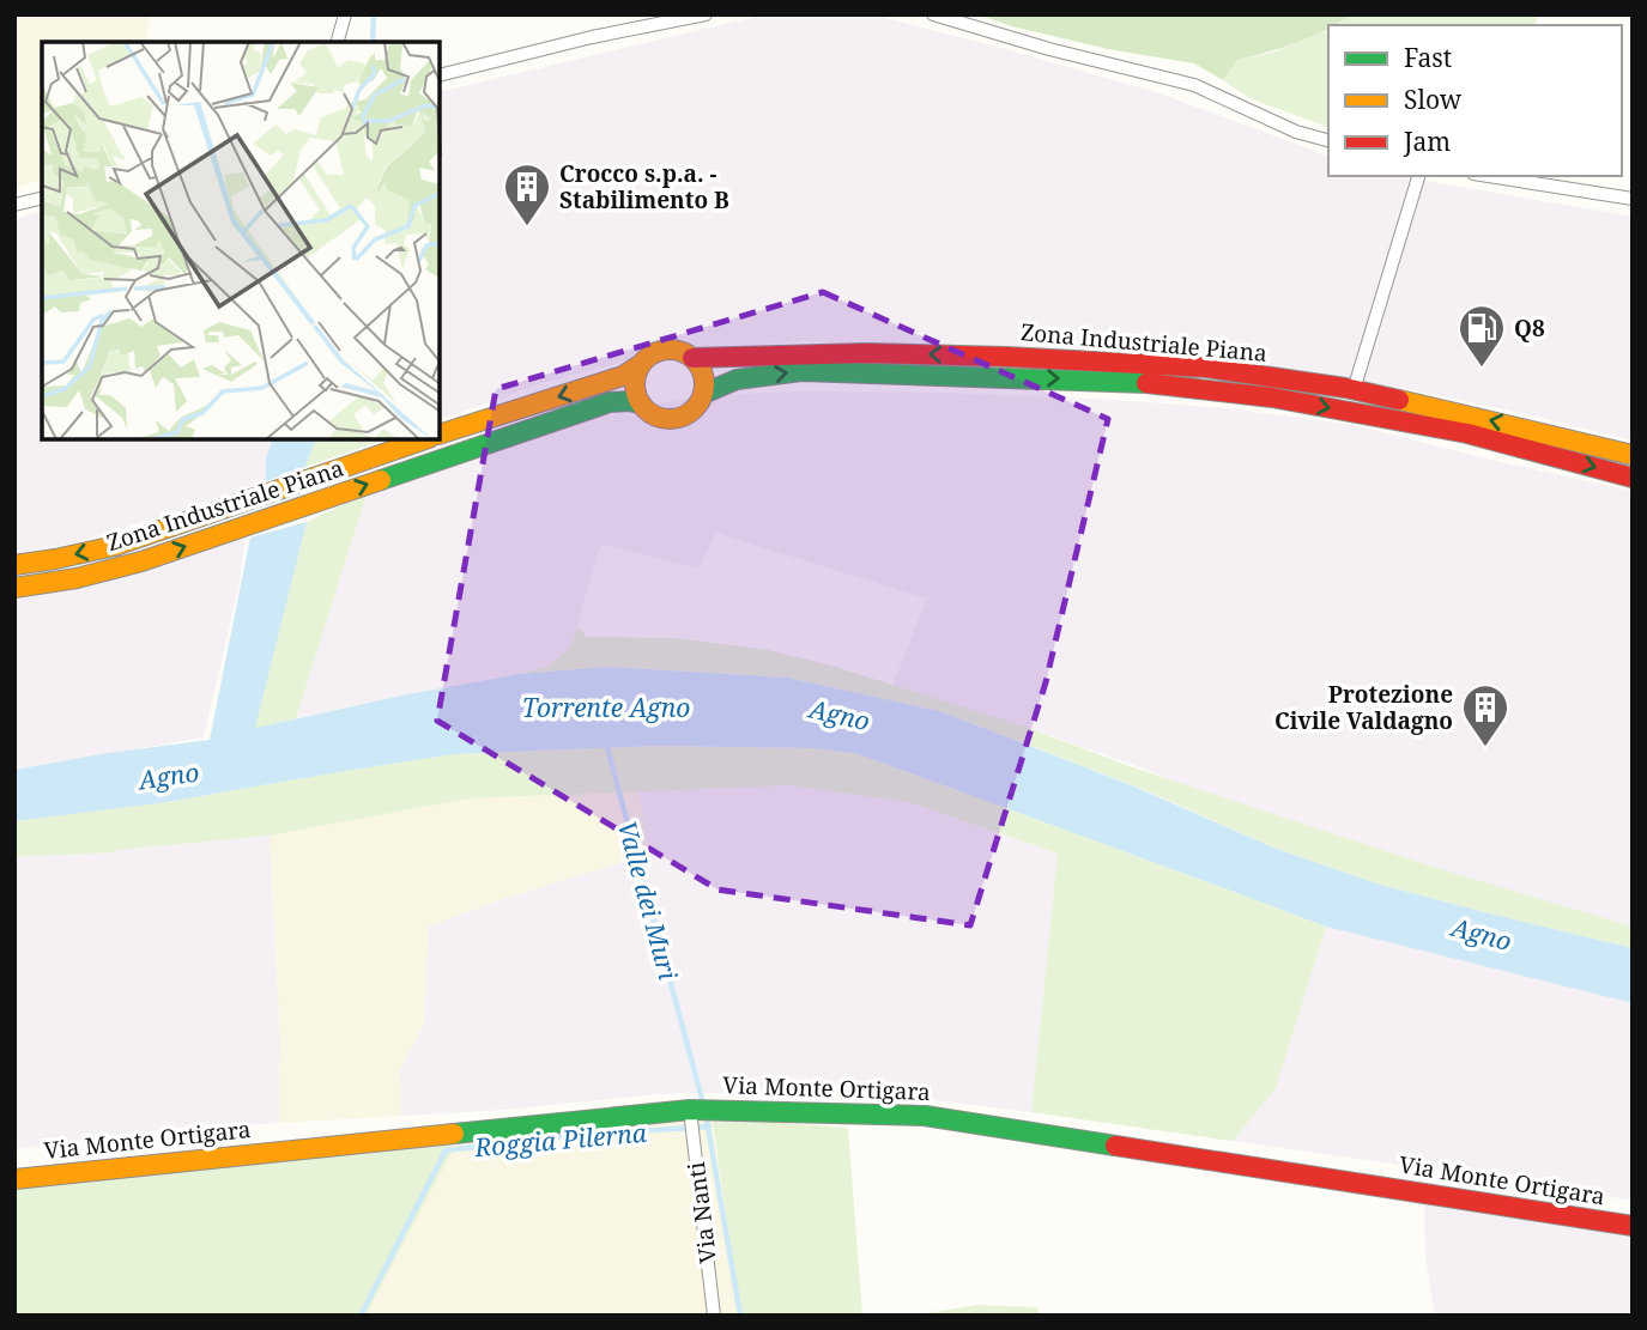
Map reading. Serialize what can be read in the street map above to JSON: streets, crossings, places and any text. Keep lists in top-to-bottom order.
{
  "streets": {
    "main road": ["Zona Industriale Piana", "Via Monte Ortigara"],
    "street": ["Via Nanti"]
  },
  "crossings": [
    ["Via Monte Ortigara", "Via Nanti"]
  ],
  "water": [
    "Torrente Agno",
    "Agno",
    "Valle dei Muri",
    "Roggia Pilerna"
  ],
  "places": {
    "building": ["Crocco s.p.a. - Stabilimento B", "Protezione Civile Valdagno"],
    "fuel station": ["Q8"]
  },
  "legend": ["Fast", "Slow", "Jam"]
}
